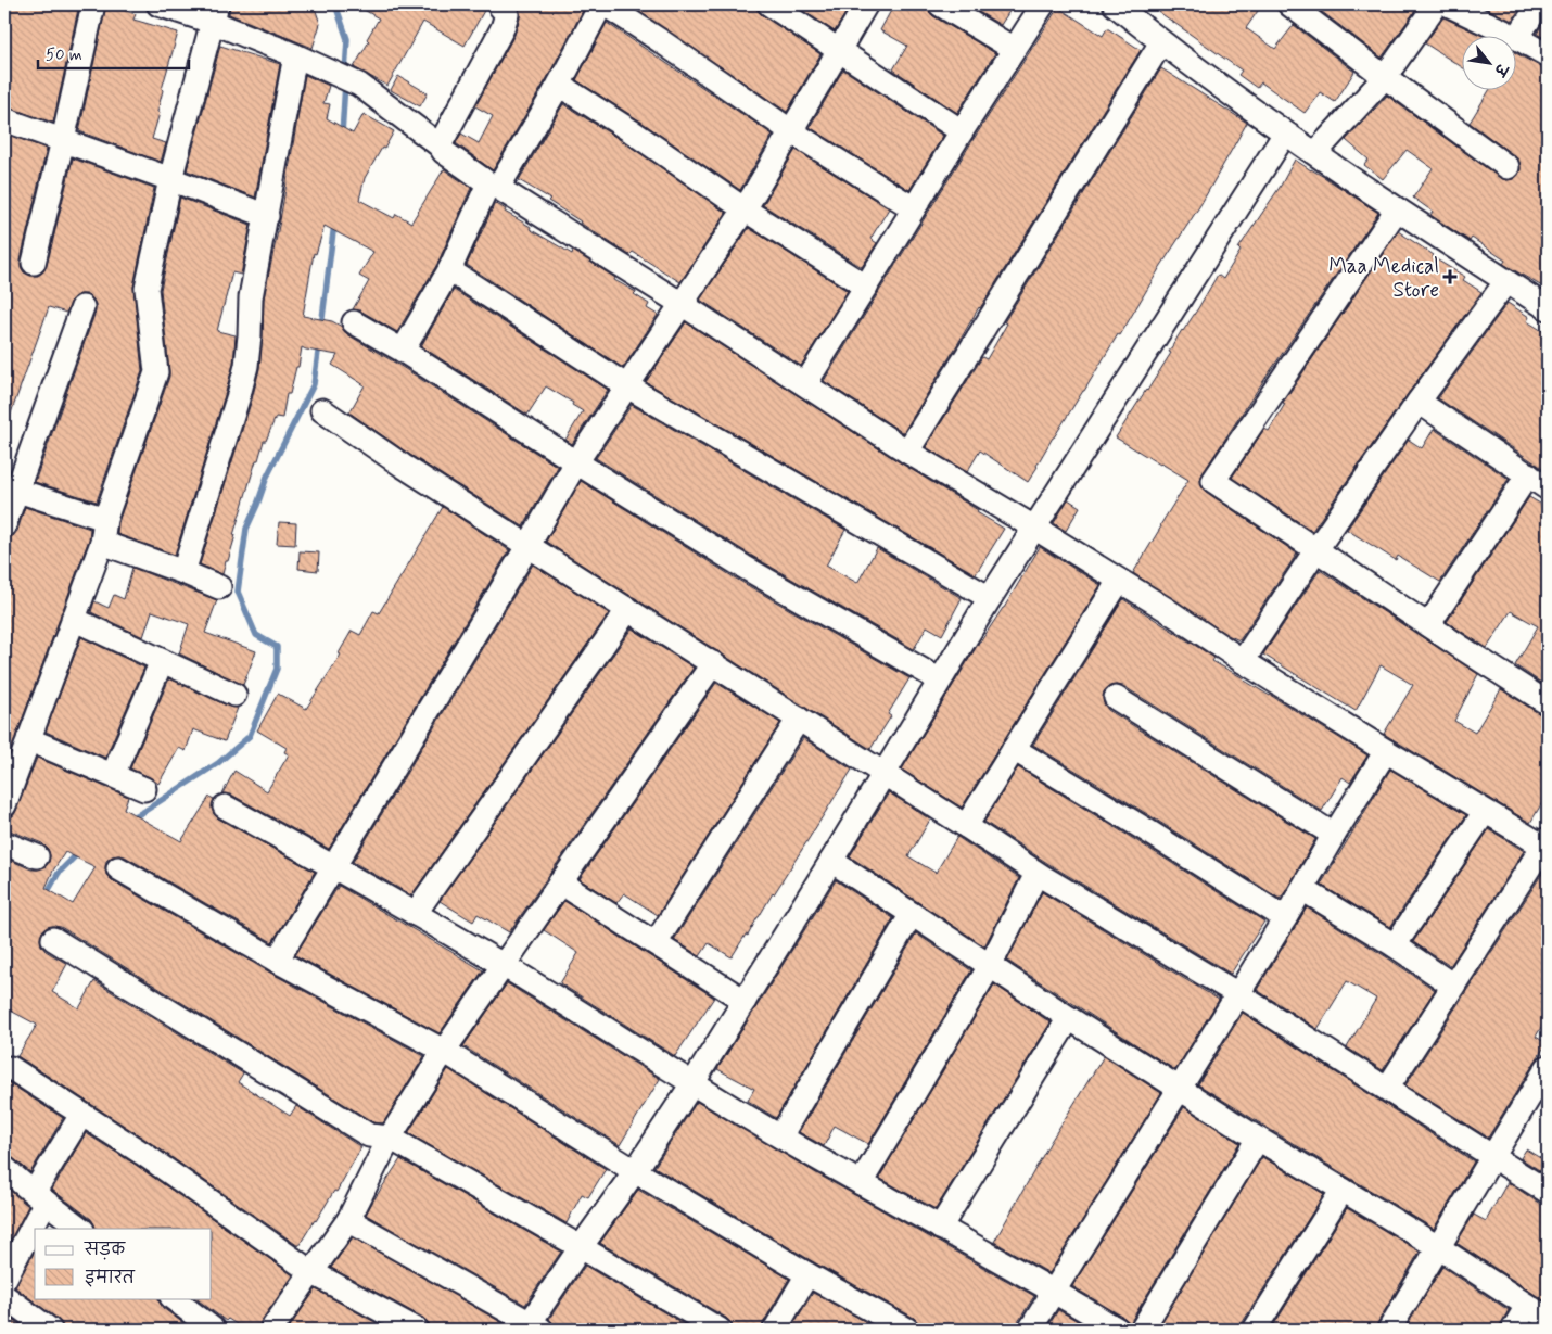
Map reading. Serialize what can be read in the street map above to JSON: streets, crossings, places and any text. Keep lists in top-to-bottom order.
{
  "places": {
    "health": ["Maa Medical Store"]
  },
  "legend": ["सड़क", "इमारत"],
  "scale_bar": "50 m",
  "north": "bottom right"
}
